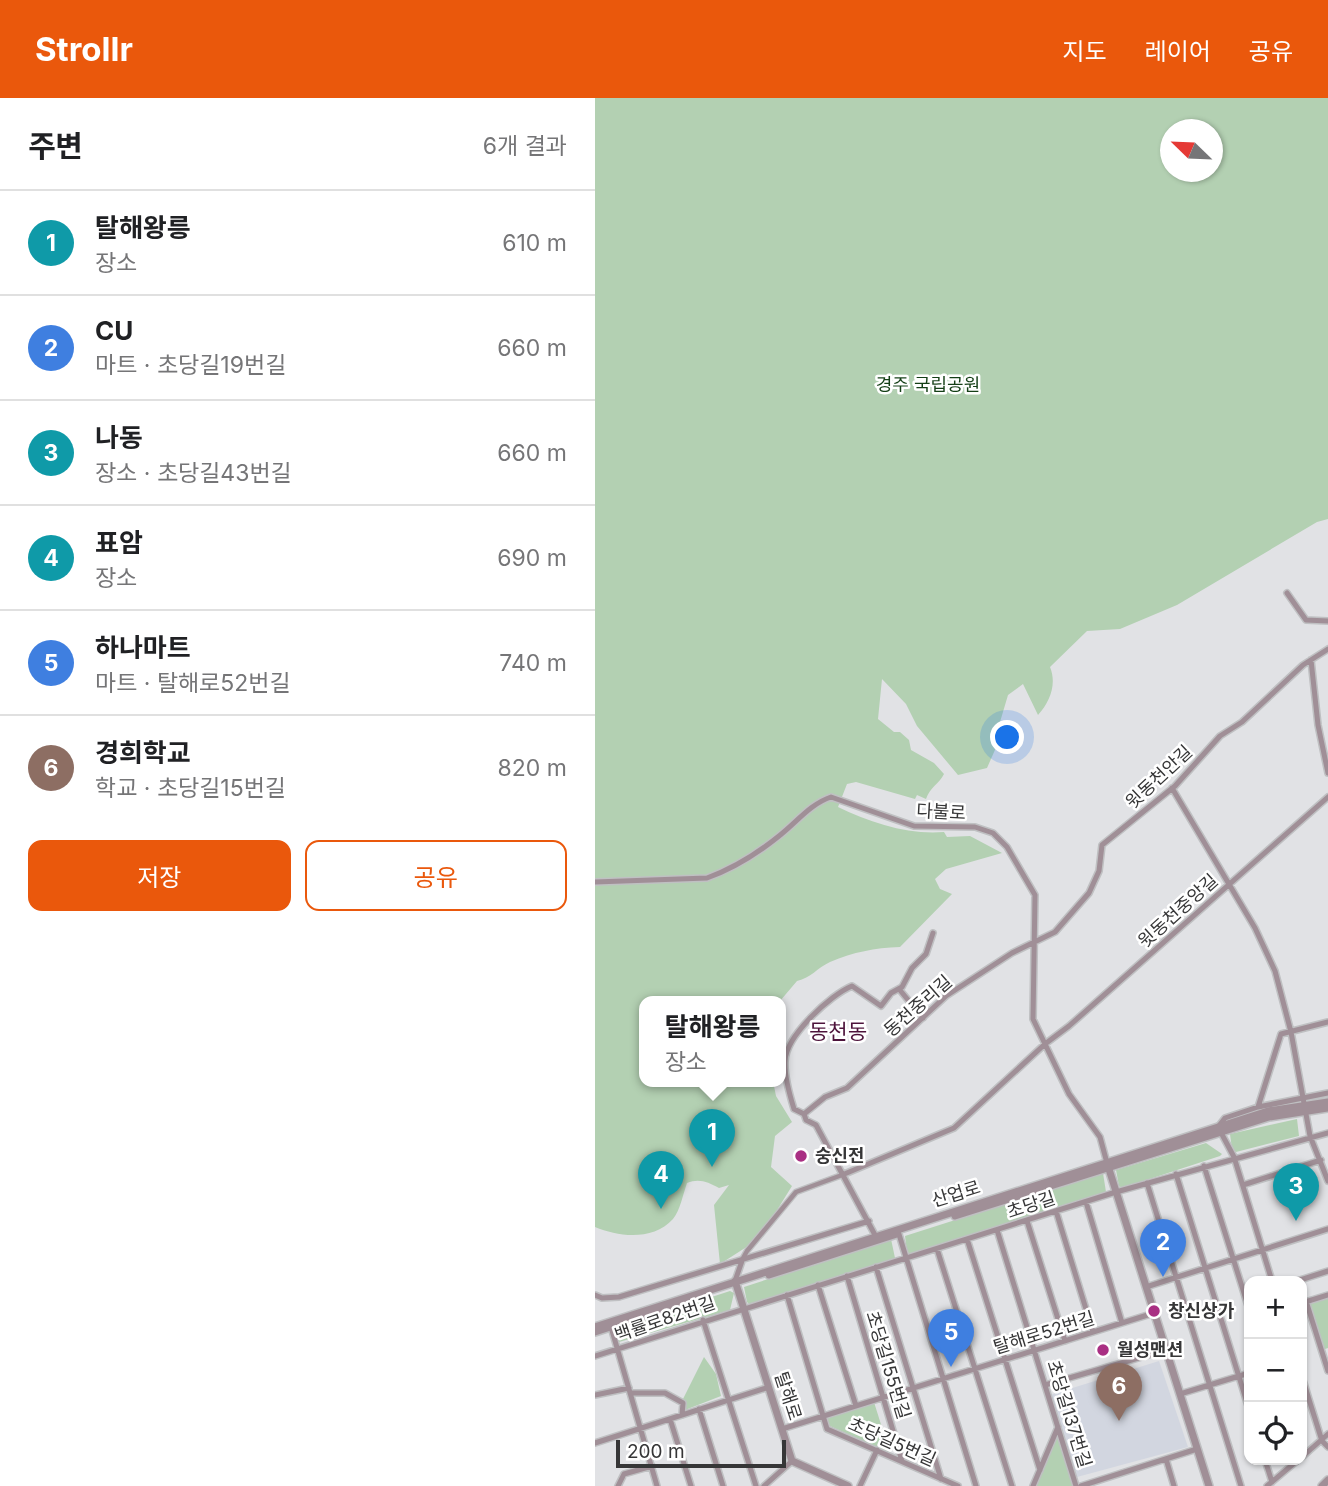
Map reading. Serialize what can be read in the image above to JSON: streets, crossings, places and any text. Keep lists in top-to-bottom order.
{
  "streets": {
    "street": [
      "윗동천안길",
      "다불로",
      "윗동천중앙길",
      "동천중리길",
      "산업로",
      "초당길",
      "백률로82번길",
      "탈해로52번길",
      "초당길155번길",
      "탈해로",
      "초당길137번길",
      "초당길5번길"
    ]
  },
  "crossings": [
    ["윗동천안길", "다불로"],
    ["윗동천안길", "동천중리길"],
    ["다불로", "윗동천중앙길"],
    ["다불로", "동천중리길"],
    ["다불로", "산업로"],
    ["산업로", "탈해로"],
    ["초당길", "백률로82번길"],
    ["초당길", "초당길155번길"],
    ["초당길", "탈해로"],
    ["초당길", "초당길137번길"],
    ["백률로82번길", "탈해로"],
    ["탈해로52번길", "초당길155번길"],
    ["탈해로52번길", "탈해로"],
    ["탈해로52번길", "초당길137번길"],
    ["탈해로52번길", "초당길5번길"],
    ["초당길155번길", "초당길5번길"]
  ],
  "districts": ["동천동"],
  "parks": ["경주 국립공원"],
  "places": ["숭신전", "창신상가", "월성맨션"],
  "scale_bar": "200 m",
  "north": "top left",
  "page": {
    "header": "Strollr",
    "nav": ["지도", "레이어", "공유"],
    "heading": ["주변", "6개 결과"],
    "list": [
      {
        "mark": "1",
        "name": "탈해왕릉",
        "note": "장소",
        "value": "610 m"
      },
      {
        "mark": "2",
        "name": "CU",
        "note": "마트 · 초당길19번길",
        "value": "660 m"
      },
      {
        "mark": "3",
        "name": "나동",
        "note": "장소 · 초당길43번길",
        "value": "660 m"
      },
      {
        "mark": "4",
        "name": "표암",
        "note": "장소",
        "value": "690 m"
      },
      {
        "mark": "5",
        "name": "하나마트",
        "note": "마트 · 탈해로52번길",
        "value": "740 m"
      },
      {
        "mark": "6",
        "name": "경희학교",
        "note": "학교 · 초당길15번길",
        "value": "820 m"
      }
    ],
    "buttons": ["저장", "공유"],
    "popup": ["탈해왕릉", "장소"],
    "pins": [
      "1",
      "4",
      "3",
      "2",
      "5",
      "6"
    ],
    "map_buttons": ["+", "−"],
    "scale": "200 m"
  }
}
